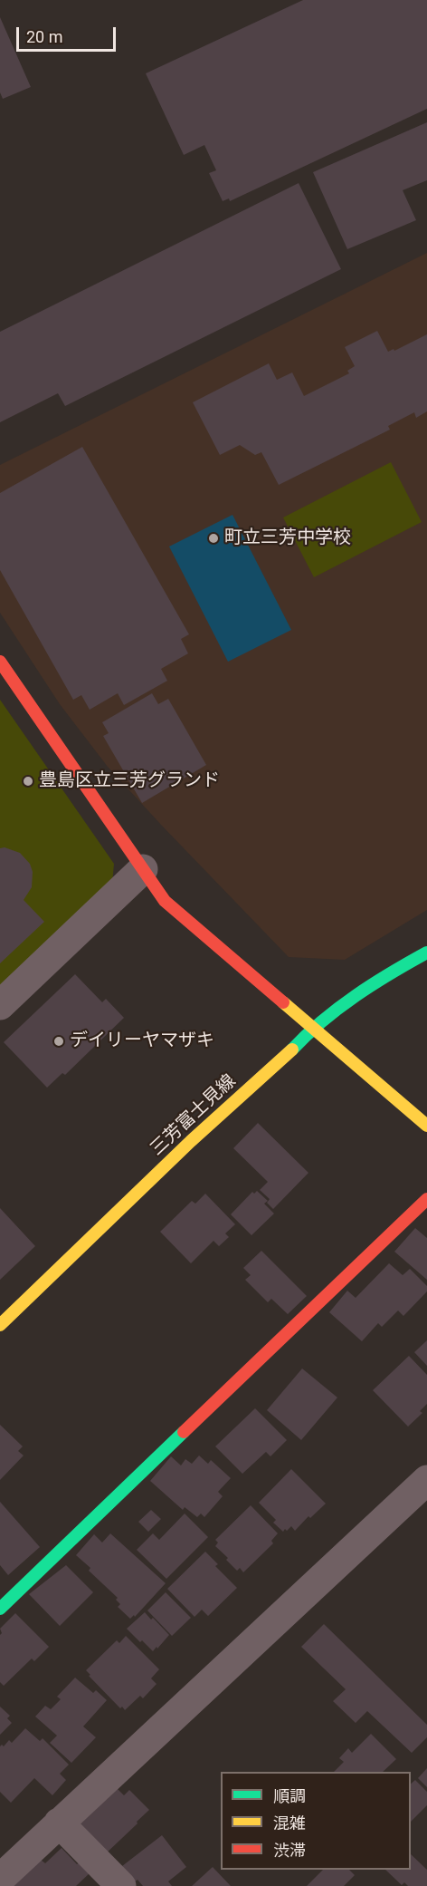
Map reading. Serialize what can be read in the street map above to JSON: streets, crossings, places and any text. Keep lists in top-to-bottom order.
{
  "streets": {
    "street": ["三芳富士見線"]
  },
  "places": ["町立三芳中学校", "豊島区立三芳グランド", "デイリーヤマザキ"],
  "legend": ["順調", "混雑", "渋滞"],
  "scale_bar": "20 m"
}
